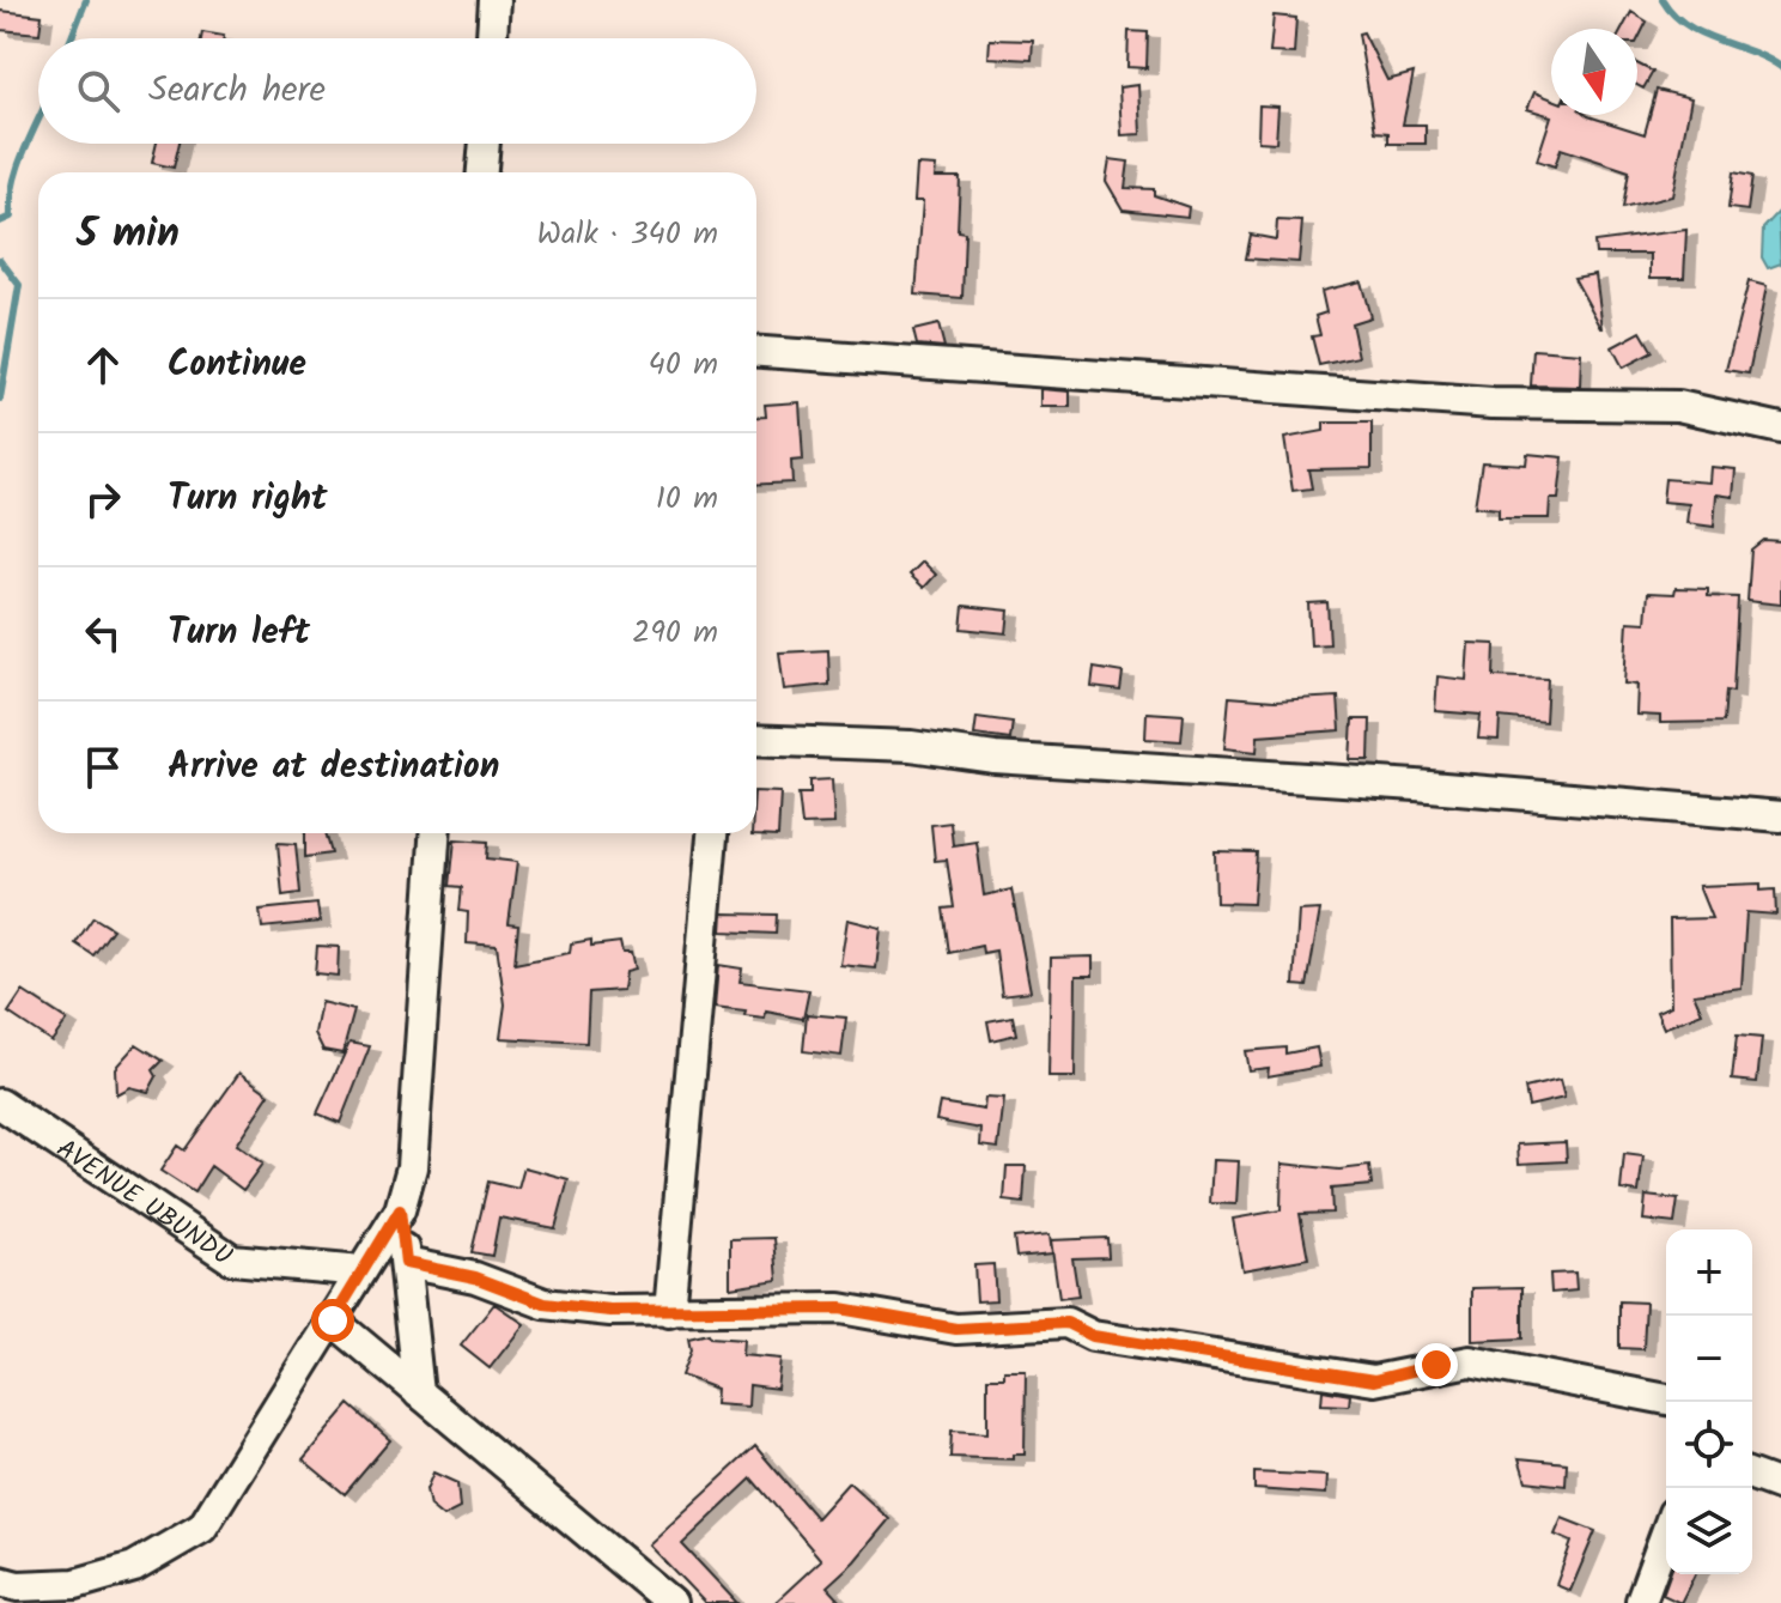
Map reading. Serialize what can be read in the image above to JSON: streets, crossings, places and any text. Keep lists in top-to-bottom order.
{
  "streets": {
    "street": ["AVENUE UBUNDU"]
  },
  "north": "bottom",
  "page": {
    "search": "Search here",
    "heading": ["5 min", "Walk · 340 m"],
    "list": [
      ["Continue", "40 m"],
      ["Turn right", "10 m"],
      ["Turn left", "290 m"],
      "Arrive at destination"
    ],
    "map_buttons": ["+", "−"]
  }
}
